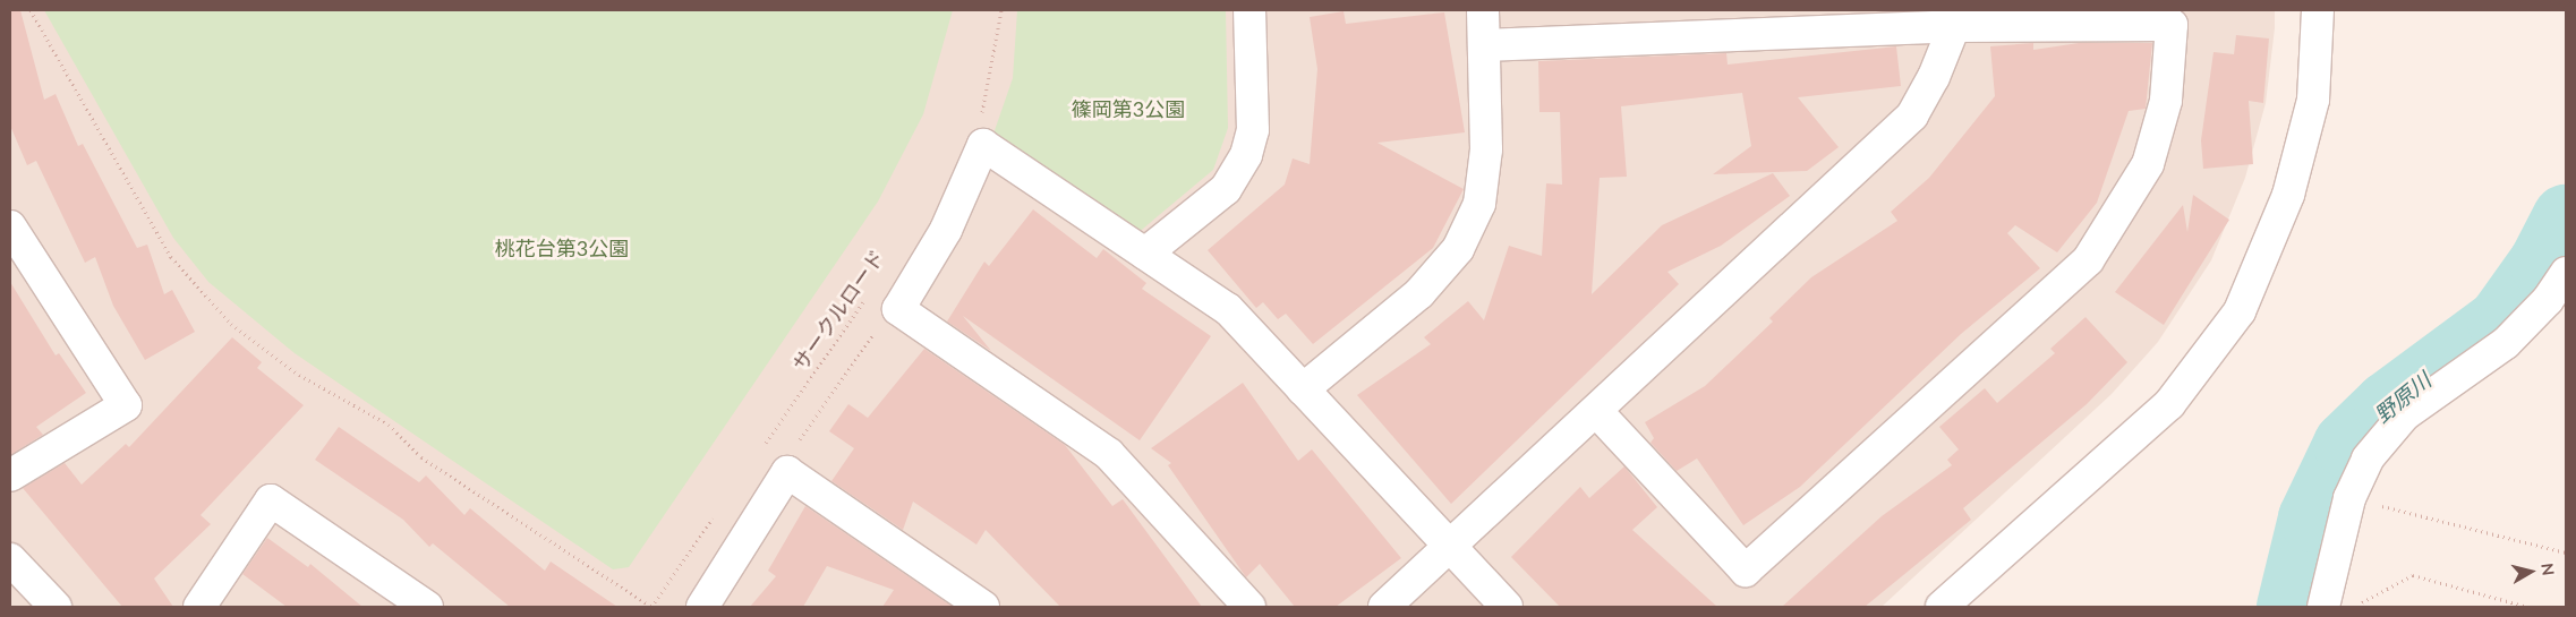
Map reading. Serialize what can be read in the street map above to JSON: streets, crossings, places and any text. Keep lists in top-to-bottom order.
{
  "streets": {
    "path": ["サークルロード"]
  },
  "water": ["野原川"],
  "parks": ["篠岡第3公園", "桃花台第3公園"],
  "north": "right"
}
